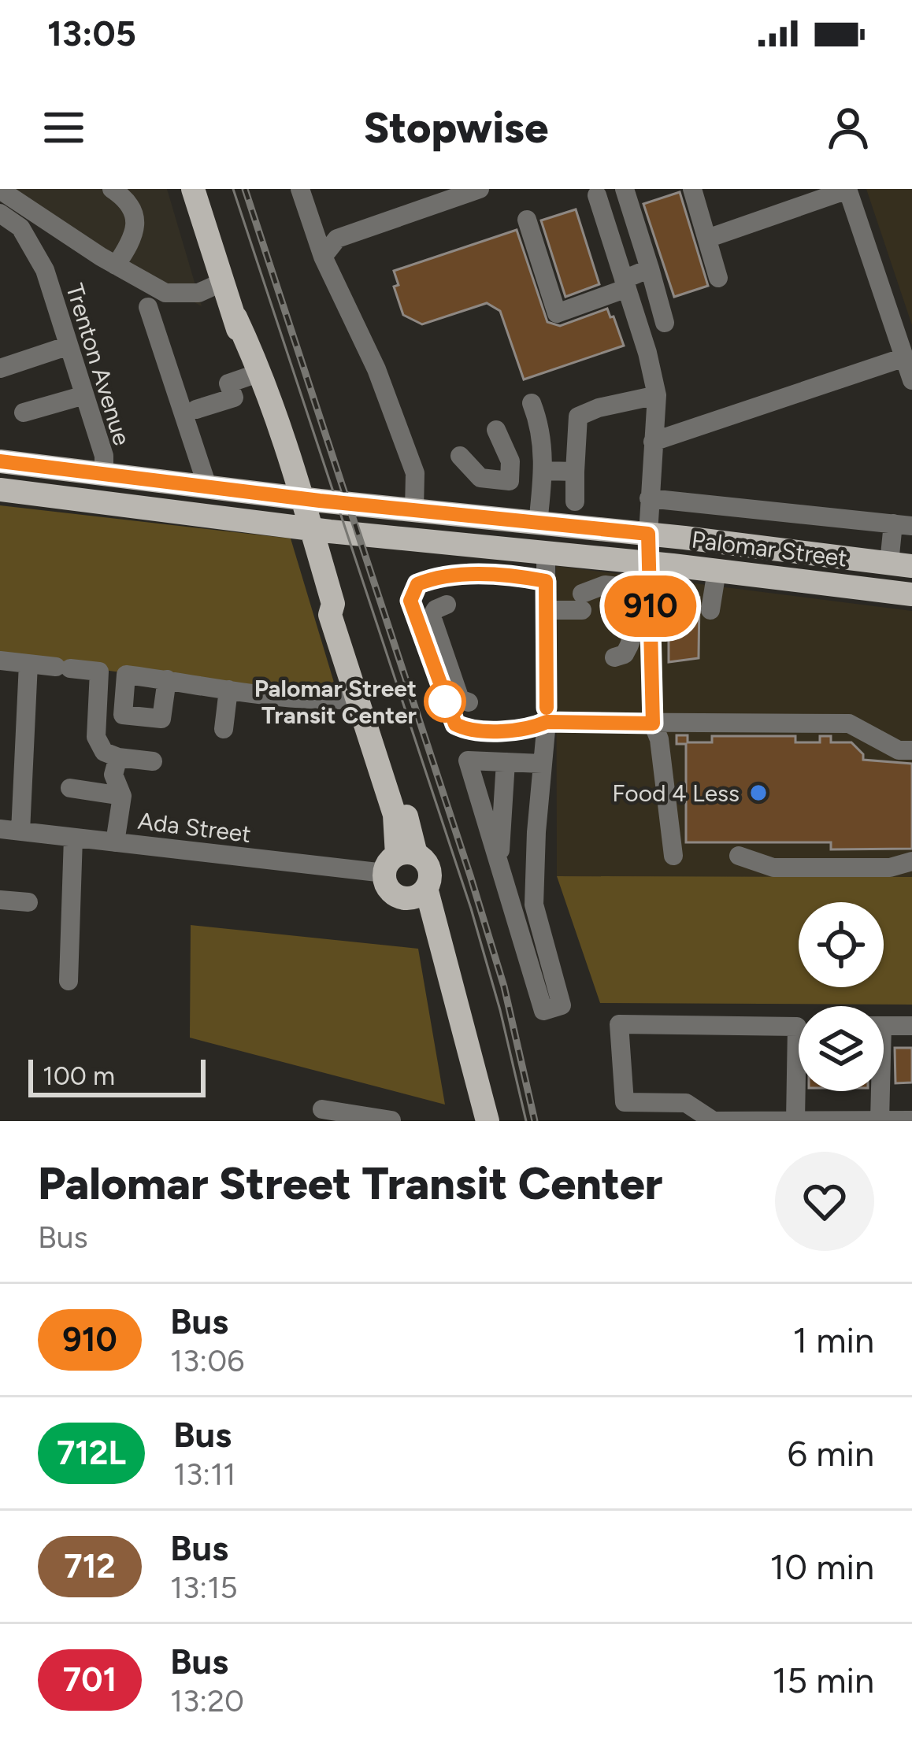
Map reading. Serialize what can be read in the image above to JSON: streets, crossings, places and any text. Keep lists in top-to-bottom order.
{
  "streets": {
    "main road": ["Palomar Street"],
    "street": ["Trenton Avenue", "Ada Street"]
  },
  "crossings": [
    ["Trenton Avenue", "Palomar Street"]
  ],
  "places": ["Palomar Street Transit Center", "Food 4 Less"],
  "lines": ["bus line 910"],
  "scale_bar": "100 m",
  "page": {
    "status": "13:05",
    "header": "Stopwise",
    "on_map": "910",
    "scale": "100 m",
    "heading": ["Palomar Street Transit Center", "Bus"],
    "list": [
      {
        "mark": "910",
        "name": "Bus",
        "note": "13:06",
        "value": "1 min"
      },
      {
        "mark": "712L",
        "name": "Bus",
        "note": "13:11",
        "value": "6 min"
      },
      {
        "mark": "712",
        "name": "Bus",
        "note": "13:15",
        "value": "10 min"
      },
      {
        "mark": "701",
        "name": "Bus",
        "note": "13:20",
        "value": "15 min"
      }
    ]
  }
}
